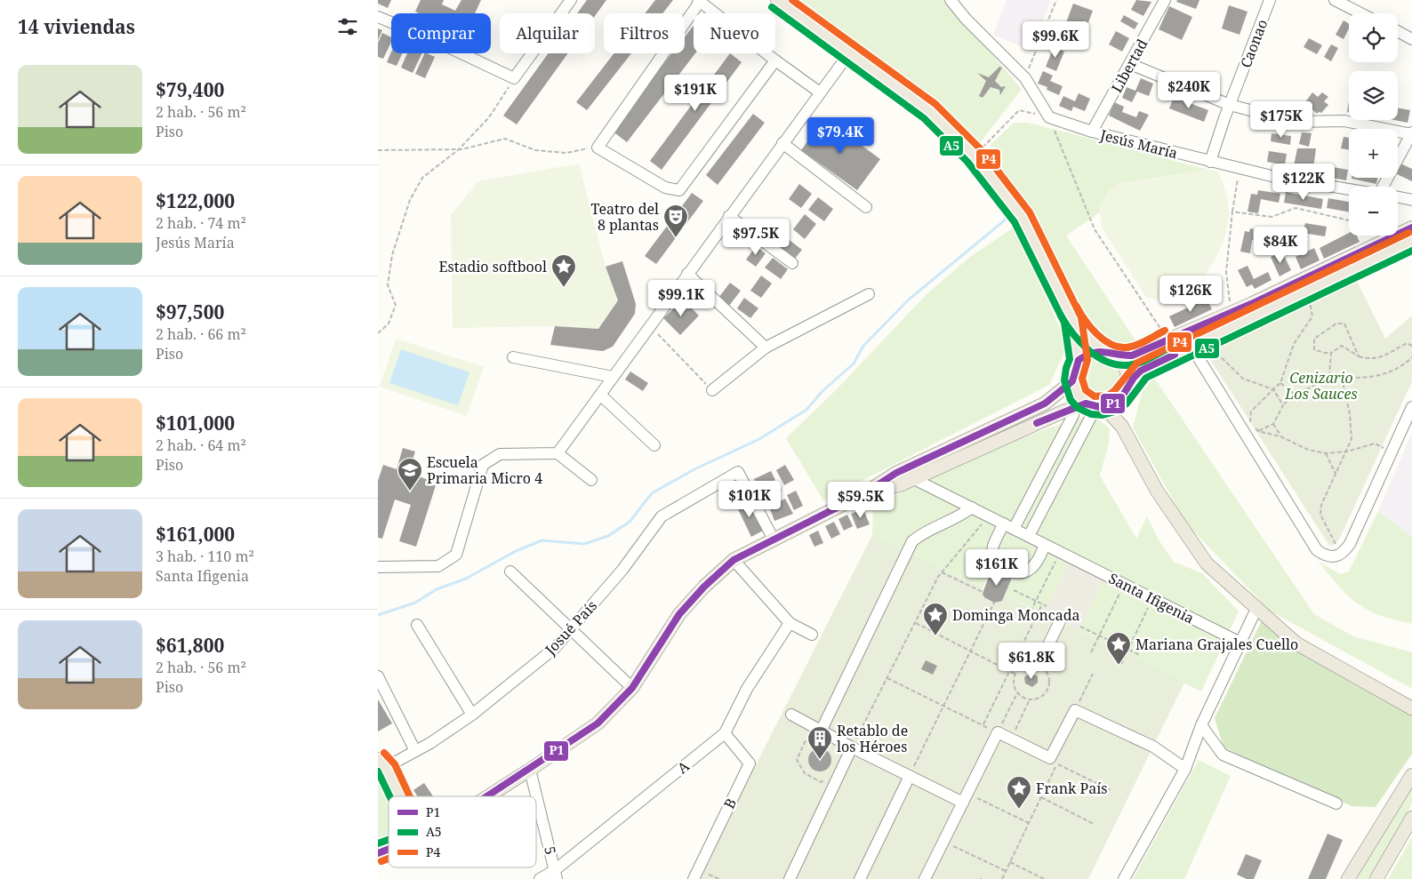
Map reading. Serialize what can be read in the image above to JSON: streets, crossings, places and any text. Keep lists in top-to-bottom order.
{
  "streets": {
    "street": [
      "Caonao",
      "Libertad",
      "Jesús María",
      "Santa Ifigenia",
      "Josué País",
      "A",
      "B",
      "5"
    ]
  },
  "crossings": [
    ["Caonao", "Jesús María"],
    ["Libertad", "Jesús María"],
    ["A", "B"],
    ["A", "5"]
  ],
  "parks": ["Cenizario Los Sauces"],
  "places": {
    "theatre": ["Teatro del 8 plantas"],
    "place": [
      "Estadio softbool",
      "Dominga Moncada",
      "Mariana Grajales Cuello",
      "Frank País"
    ],
    "school or university": ["Escuela Primaria Micro 4"],
    "building": ["Retablo de los Héroes"]
  },
  "lines": ["transit line P4", "transit line A5", "transit line P1"],
  "legend": ["P1", "A5", "P4"],
  "page": {
    "heading": "14 viviendas",
    "map_buttons": ["+", "−"],
    "chip": [
      "Comprar",
      "Alquilar",
      "Filtros",
      "Nuevo"
    ],
    "price": [
      "$99.6K",
      "$240K",
      "$191K",
      "$175K",
      "$79.4K",
      "$122K",
      "$97.5K",
      "$84K",
      "$126K",
      "$99.1K",
      "$101K",
      "$59.5K",
      "$161K",
      "$61.8K"
    ],
    "list": [
      {
        "name": "$79,400",
        "note": "2 hab. · 56 m² · Piso"
      },
      {
        "name": "$122,000",
        "note": "2 hab. · 74 m² · Jesús María"
      },
      {
        "name": "$97,500",
        "note": "2 hab. · 66 m² · Piso"
      },
      {
        "name": "$101,000",
        "note": "2 hab. · 64 m² · Piso"
      },
      {
        "name": "$161,000",
        "note": "3 hab. · 110 m² · Santa Ifigenia"
      },
      {
        "name": "$61,800",
        "note": "2 hab. · 56 m² · Piso"
      }
    ]
  }
}
